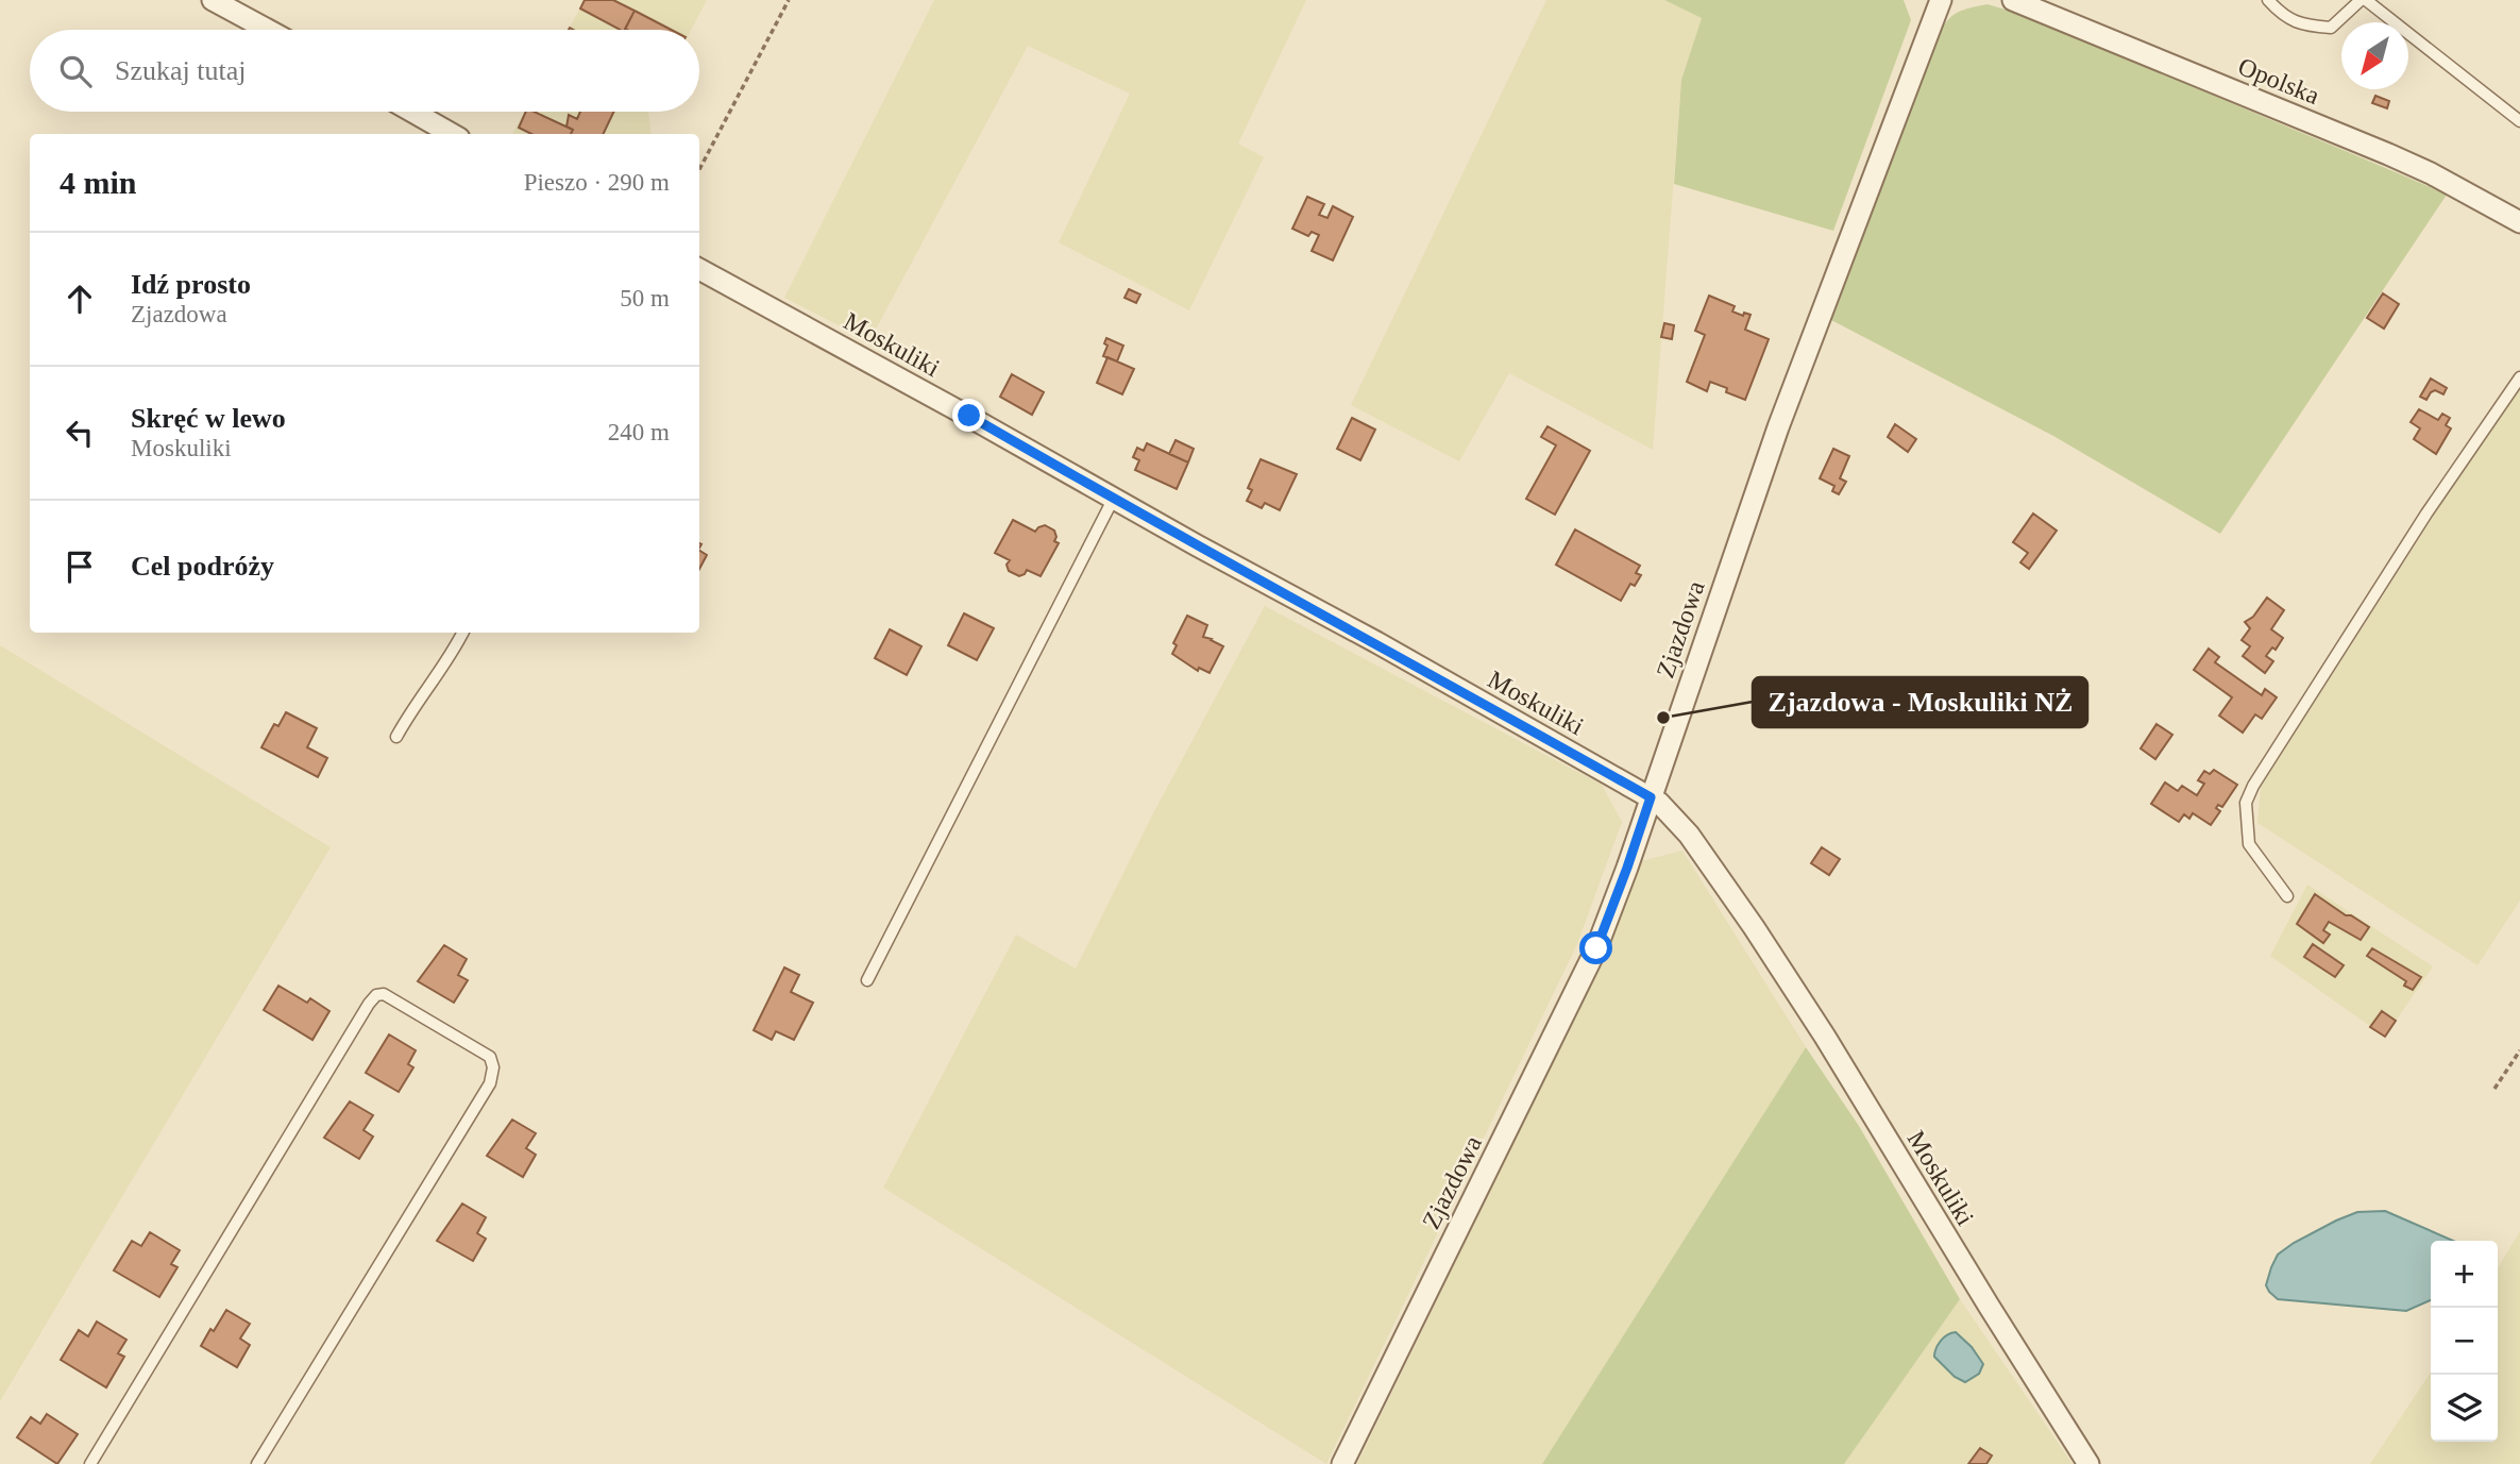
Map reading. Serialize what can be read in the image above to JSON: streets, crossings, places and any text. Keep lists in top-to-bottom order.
{
  "streets": {
    "street": ["Opolska", "Moskuliki", "Zjazdowa"]
  },
  "crossings": [
    ["Moskuliki", "Zjazdowa"]
  ],
  "places": ["Zjazdowa - Moskuliki NŻ"],
  "north": "bottom left",
  "page": {
    "search": "Szukaj tutaj",
    "heading": ["4 min", "Pieszo · 290 m"],
    "list": [
      ["Idź prosto", "Zjazdowa", "50 m"],
      ["Skręć w lewo", "Moskuliki", "240 m"],
      "Cel podróży"
    ],
    "map_buttons": ["+", "−"]
  }
}
